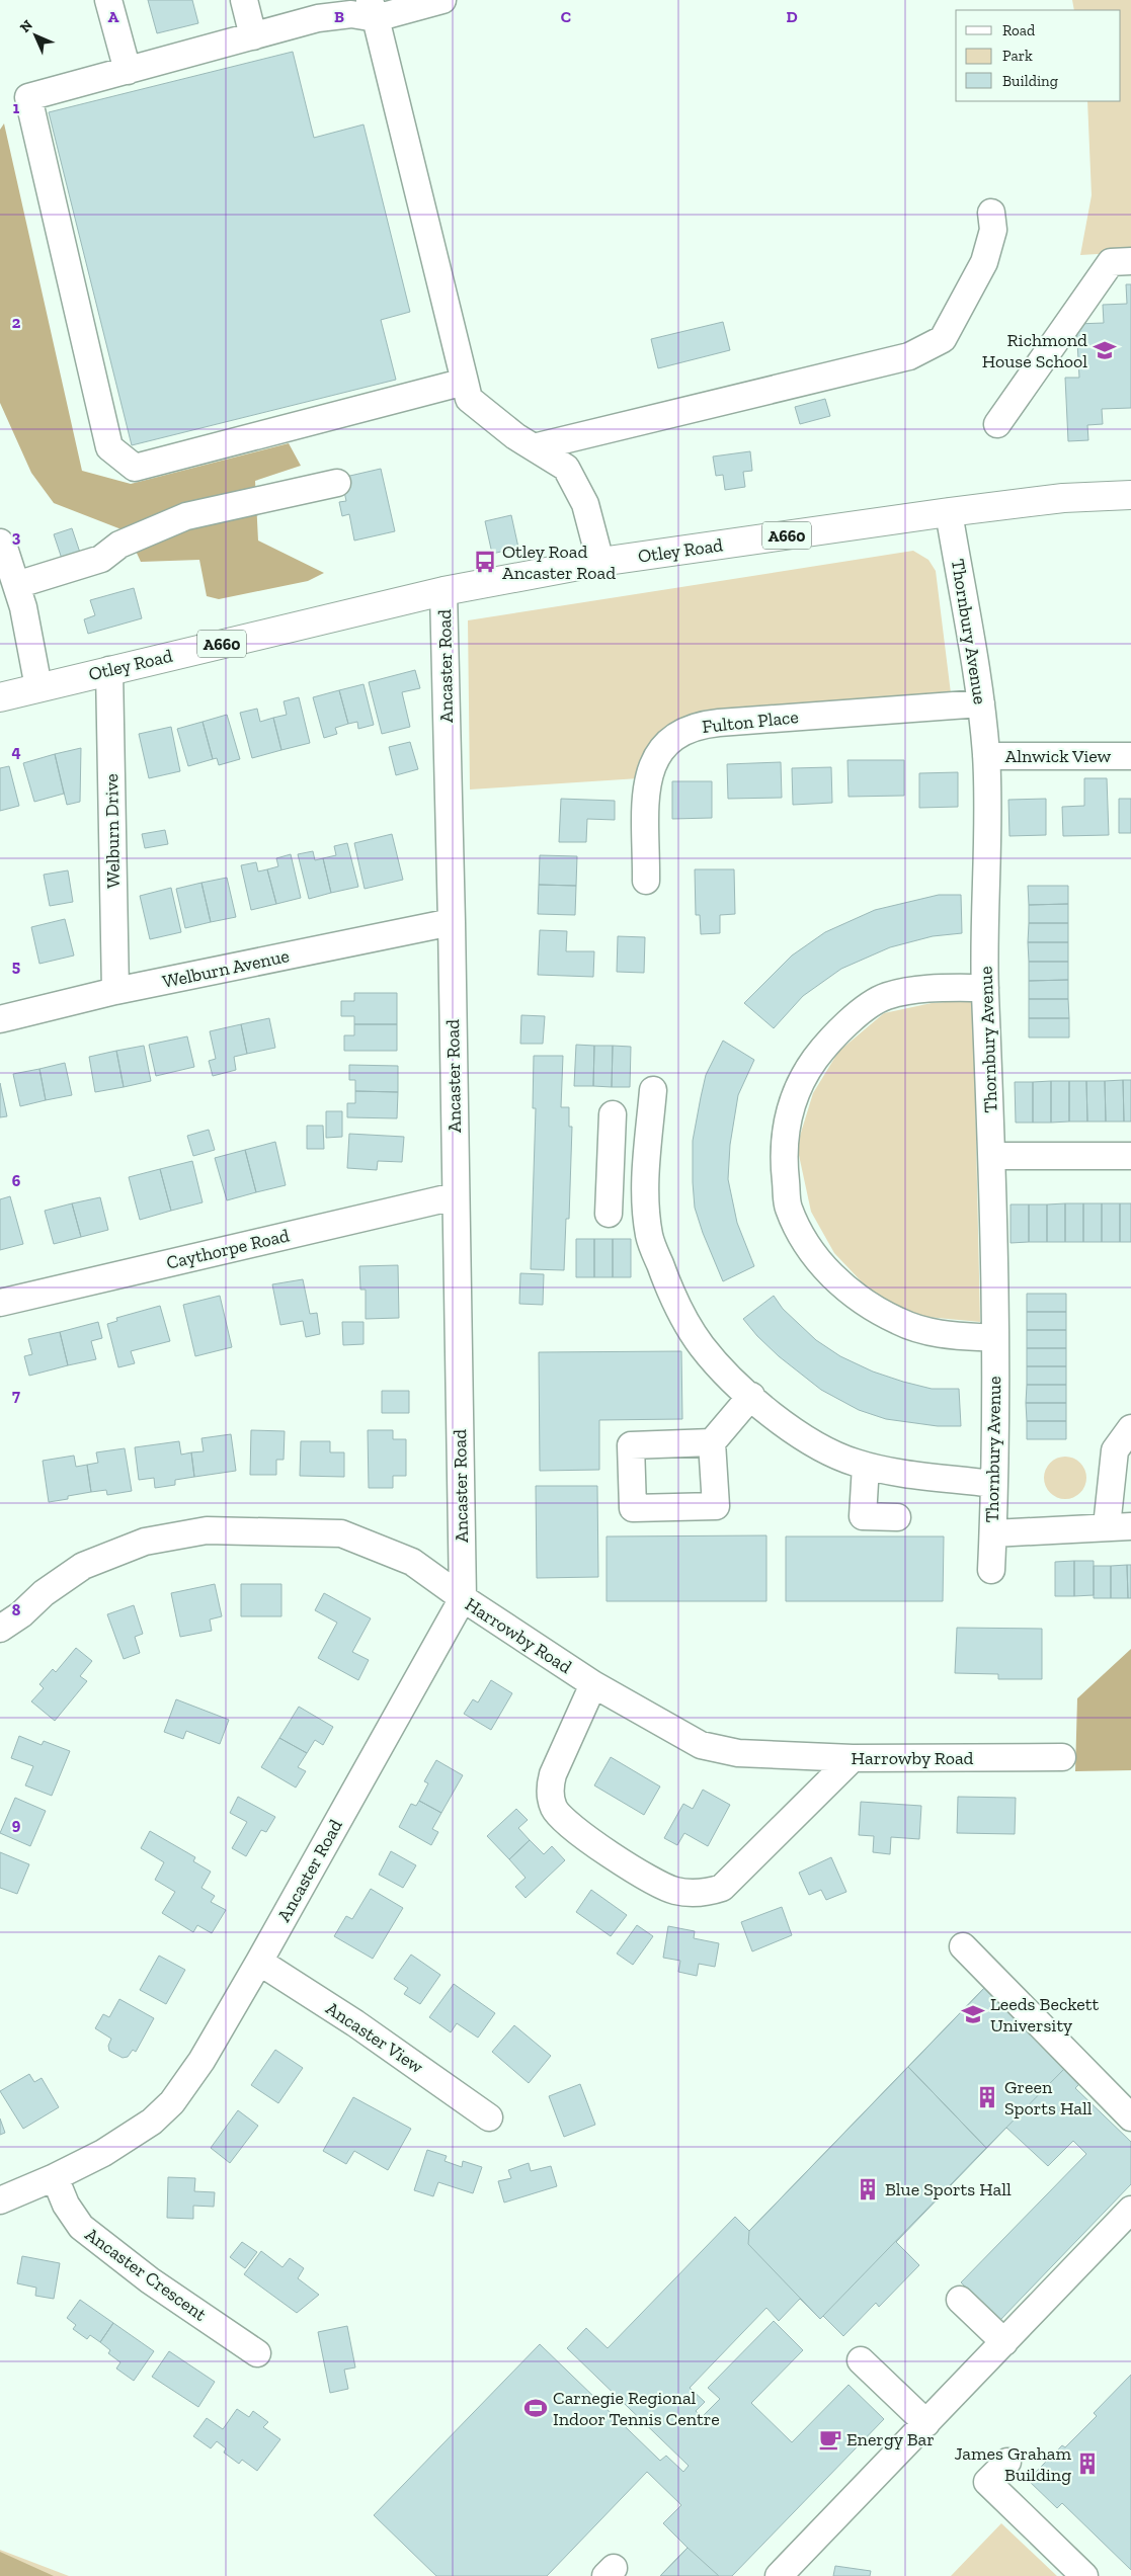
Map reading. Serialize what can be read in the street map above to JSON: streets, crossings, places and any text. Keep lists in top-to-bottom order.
{
  "streets": {
    "highway": ["A660", "Otley Road"],
    "street": [
      "Thornbury Avenue",
      "Ancaster Road",
      "Fulton Place",
      "Alnwick View",
      "Welburn Drive",
      "Welburn Avenue",
      "Caythorpe Road",
      "Harrowby Road",
      "Ancaster View",
      "Ancaster Crescent"
    ]
  },
  "crossings": [
    ["Otley Road", "Thornbury Avenue"],
    ["Otley Road", "Ancaster Road"],
    ["Otley Road", "Welburn Drive"],
    ["Thornbury Avenue", "Fulton Place"],
    ["Thornbury Avenue", "Alnwick View"],
    ["Ancaster Road", "Welburn Avenue"],
    ["Ancaster Road", "Caythorpe Road"],
    ["Ancaster Road", "Harrowby Road"],
    ["Ancaster Road", "Ancaster View"],
    ["Ancaster Road", "Ancaster Crescent"],
    ["Welburn Drive", "Welburn Avenue"]
  ],
  "places": {
    "school or university": ["Richmond House School", "Leeds Beckett University"],
    "bus stop": ["Otley Road Ancaster Road"],
    "building": ["Green Sports Hall", "Blue Sports Hall", "James Graham Building"],
    "sports": ["Carnegie Regional Indoor Tennis Centre"],
    "cafe": ["Energy Bar"]
  },
  "legend": ["Road", "Park", "Building"],
  "north": "top left",
  "grid": {
    "columns": [
      "A",
      "B",
      "C",
      "D"
    ],
    "rows": [
      "1",
      "2",
      "3",
      "4",
      "5",
      "6",
      "7",
      "8",
      "9"
    ]
  }
}
